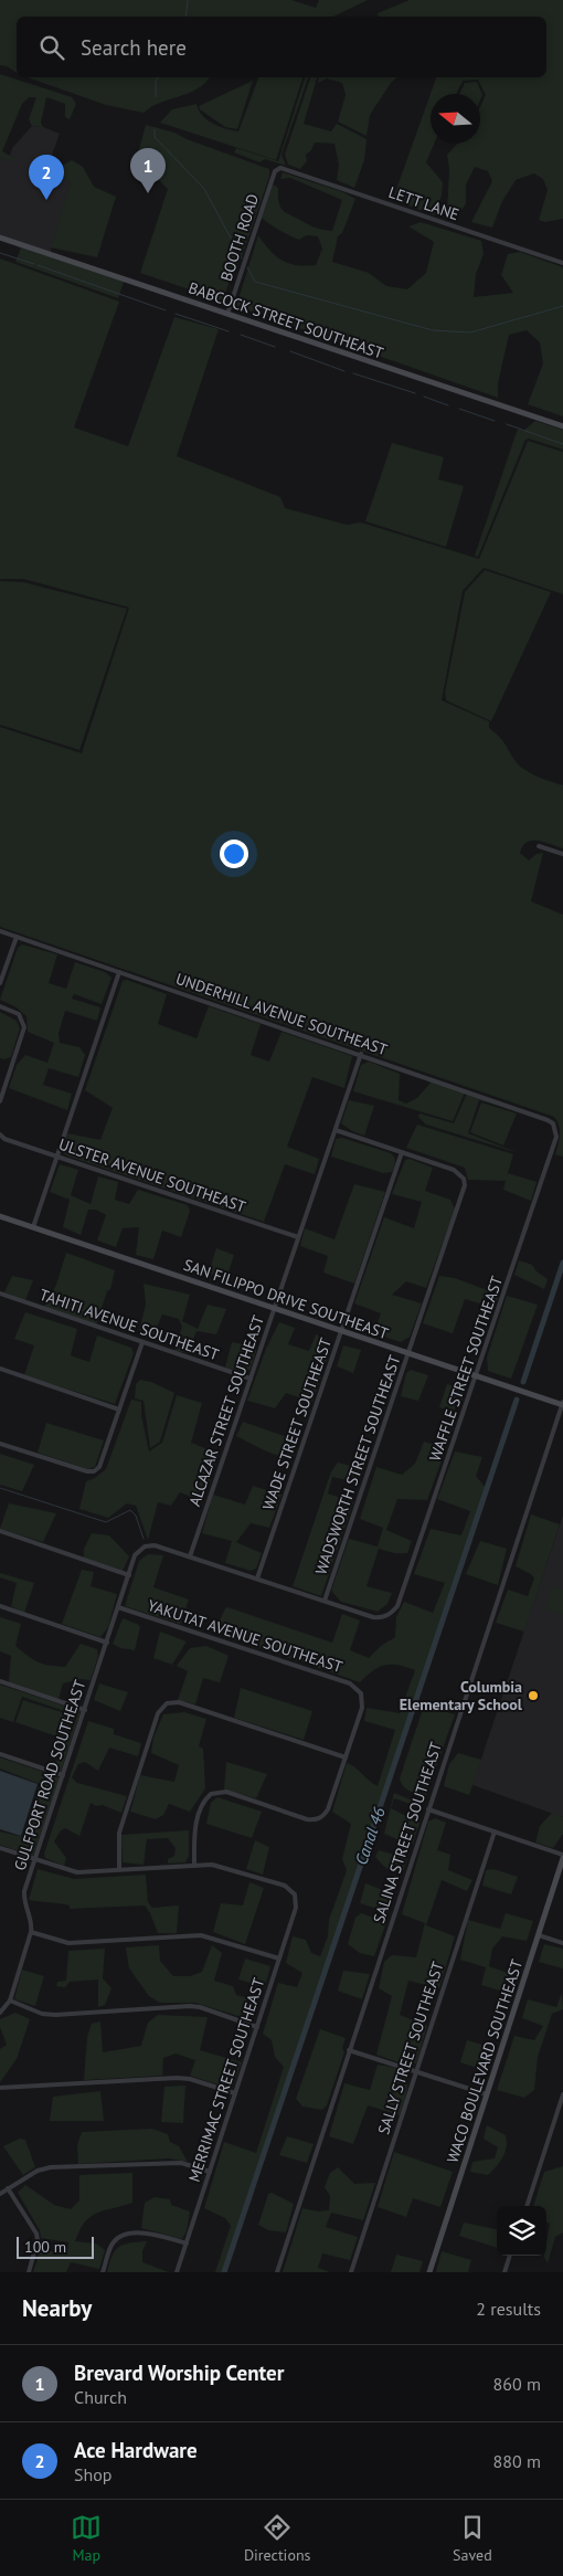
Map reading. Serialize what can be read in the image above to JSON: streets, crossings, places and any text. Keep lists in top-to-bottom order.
{
  "streets": {
    "street": [
      "LETT LANE",
      "BOOTH ROAD",
      "BABCOCK STREET SOUTHEAST",
      "UNDERHILL AVENUE SOUTHEAST",
      "ULSTER AVENUE SOUTHEAST",
      "SAN FILIPPO DRIVE SOUTHEAST",
      "TAHITI AVENUE SOUTHEAST",
      "WAFFLE STREET SOUTHEAST",
      "ALCAZAR STREET SOUTHEAST",
      "WADE STREET SOUTHEAST",
      "WADSWORTH STREET SOUTHEAST",
      "YAKUTAT AVENUE SOUTHEAST",
      "GULFPORT ROAD SOUTHEAST",
      "SALINA STREET SOUTHEAST",
      "SALLY STREET SOUTHEAST",
      "WACO BOULEVARD SOUTHEAST",
      "MERRIMAC STREET SOUTHEAST"
    ]
  },
  "crossings": [
    ["LETT LANE", "BOOTH ROAD"],
    ["BOOTH ROAD", "BABCOCK STREET SOUTHEAST"],
    ["UNDERHILL AVENUE SOUTHEAST", "WAFFLE STREET SOUTHEAST"],
    ["UNDERHILL AVENUE SOUTHEAST", "ALCAZAR STREET SOUTHEAST"],
    ["ULSTER AVENUE SOUTHEAST", "ALCAZAR STREET SOUTHEAST"],
    ["SAN FILIPPO DRIVE SOUTHEAST", "WAFFLE STREET SOUTHEAST"],
    ["SAN FILIPPO DRIVE SOUTHEAST", "ALCAZAR STREET SOUTHEAST"],
    ["SAN FILIPPO DRIVE SOUTHEAST", "WADE STREET SOUTHEAST"],
    ["SAN FILIPPO DRIVE SOUTHEAST", "WADSWORTH STREET SOUTHEAST"],
    ["SAN FILIPPO DRIVE SOUTHEAST", "SALINA STREET SOUTHEAST"],
    ["TAHITI AVENUE SOUTHEAST", "ALCAZAR STREET SOUTHEAST"],
    ["WAFFLE STREET SOUTHEAST", "WADSWORTH STREET SOUTHEAST"],
    ["ALCAZAR STREET SOUTHEAST", "GULFPORT ROAD SOUTHEAST"],
    ["WADE STREET SOUTHEAST", "WADSWORTH STREET SOUTHEAST"],
    ["YAKUTAT AVENUE SOUTHEAST", "GULFPORT ROAD SOUTHEAST"]
  ],
  "water": ["Canal 46"],
  "places": ["Columbia Elementary School"],
  "scale_bar": "100 m",
  "north": "left",
  "page": {
    "search": "Search here",
    "pins": ["1", "2"],
    "scale": "100 m",
    "heading": ["Nearby", "2 results"],
    "list": [
      {
        "mark": "1",
        "name": "Brevard Worship Center",
        "note": "Church",
        "value": "860 m"
      },
      {
        "mark": "2",
        "name": "Ace Hardware",
        "note": "Shop",
        "value": "880 m"
      }
    ],
    "nav": ["Map", "Directions", "Saved"]
  }
}
